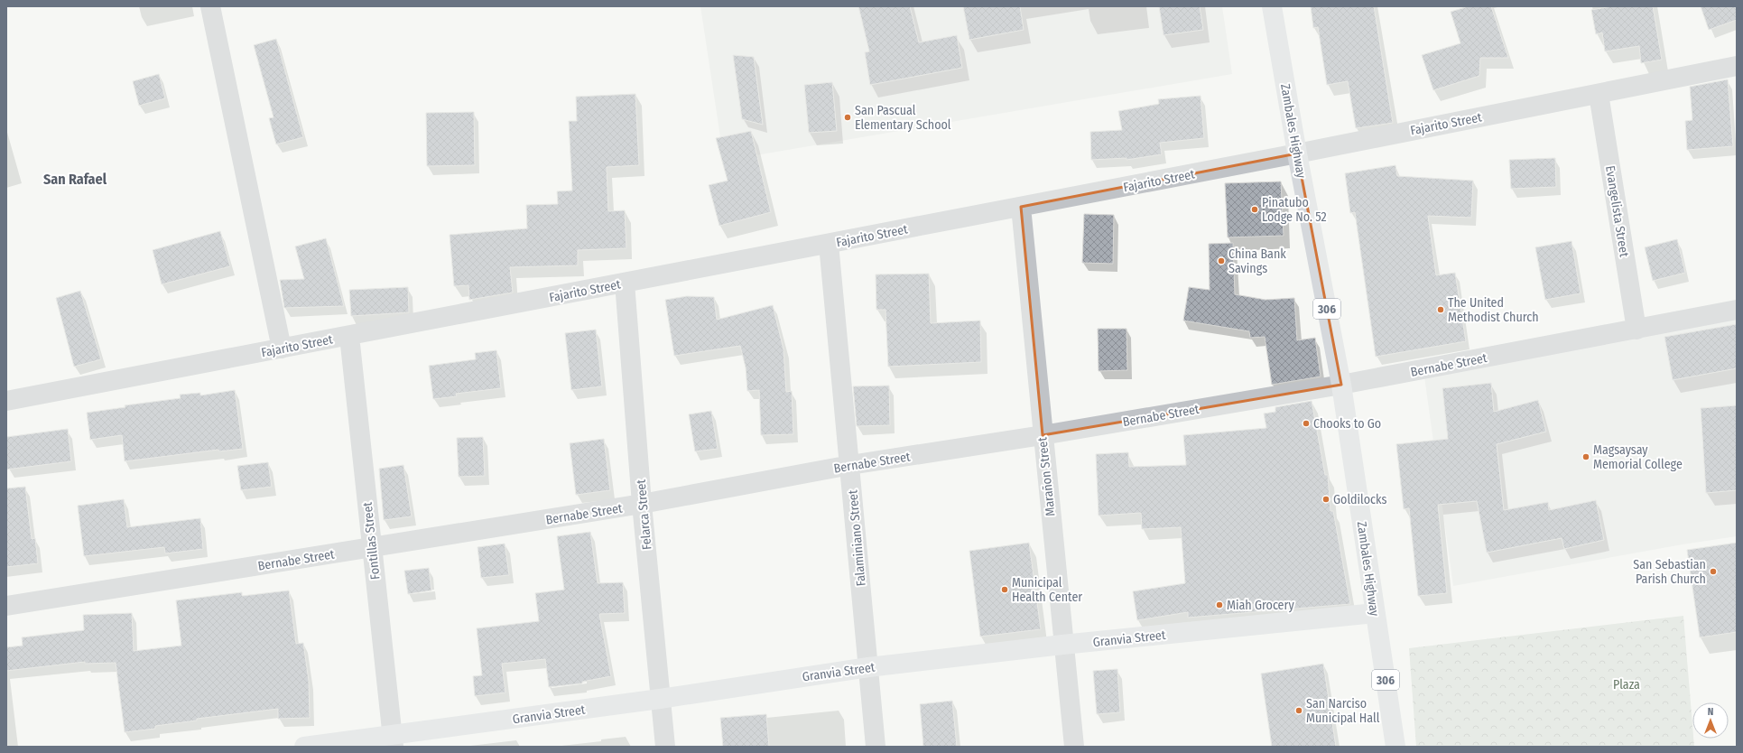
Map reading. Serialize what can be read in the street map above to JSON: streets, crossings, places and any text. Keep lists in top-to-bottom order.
{
  "streets": {
    "street": [
      "Fajarito Street",
      "Zambales Highway",
      "Evangelista Street",
      "306",
      "Bernabe Street",
      "Marañon Street",
      "Felarca Street",
      "Falaminiano Street",
      "Fontillas Street",
      "Granvia Street"
    ]
  },
  "crossings": [
    ["Fajarito Street", "Zambales Highway"],
    ["Fajarito Street", "Evangelista Street"],
    ["Fajarito Street", "Marañon Street"],
    ["Fajarito Street", "Felarca Street"],
    ["Fajarito Street", "Falaminiano Street"],
    ["Fajarito Street", "Fontillas Street"],
    ["Zambales Highway", "Bernabe Street"],
    ["Zambales Highway", "Granvia Street"],
    ["Evangelista Street", "Bernabe Street"],
    ["Bernabe Street", "Marañon Street"],
    ["Bernabe Street", "Felarca Street"],
    ["Bernabe Street", "Falaminiano Street"],
    ["Bernabe Street", "Fontillas Street"],
    ["Marañon Street", "Granvia Street"],
    ["Felarca Street", "Granvia Street"],
    ["Falaminiano Street", "Granvia Street"],
    ["Fontillas Street", "Granvia Street"]
  ],
  "districts": ["San Rafael"],
  "parks": ["Plaza"],
  "places": [
    "San Pascual Elementary School",
    "Pinatubo Lodge No. 52",
    "China Bank Savings",
    "The United Methodist Church",
    "Chooks to Go",
    "Magsaysay Memorial College",
    "Goldilocks",
    "San Sebastian Parish Church",
    "Municipal Health Center",
    "Miah Grocery",
    "San Narciso Municipal Hall"
  ],
  "north": "top"
}
